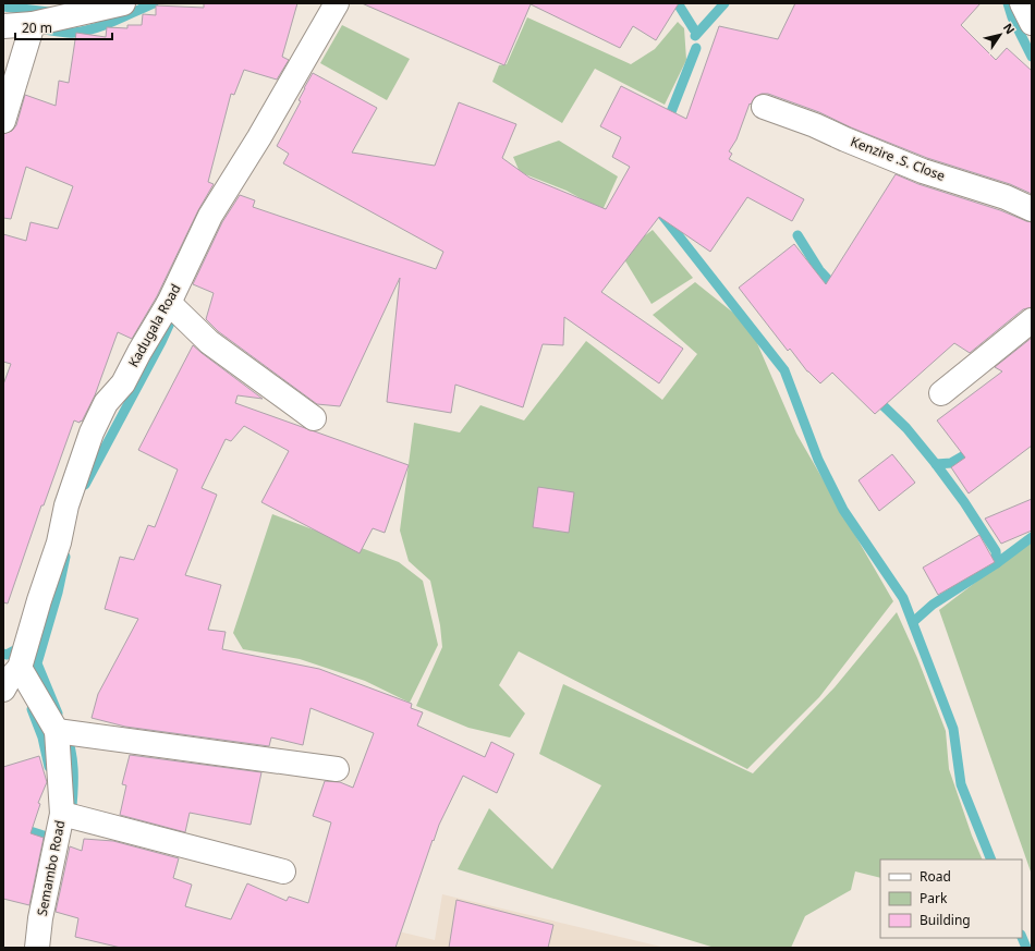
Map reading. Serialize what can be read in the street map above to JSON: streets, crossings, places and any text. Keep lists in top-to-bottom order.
{
  "streets": {
    "street": ["Kenzire .S. Close", "Kadugala Road", "Semambo Road"]
  },
  "crossings": [
    ["Kadugala Road", "Semambo Road"]
  ],
  "legend": ["Road", "Park", "Building"],
  "scale_bar": "20 m",
  "north": "top right"
}
